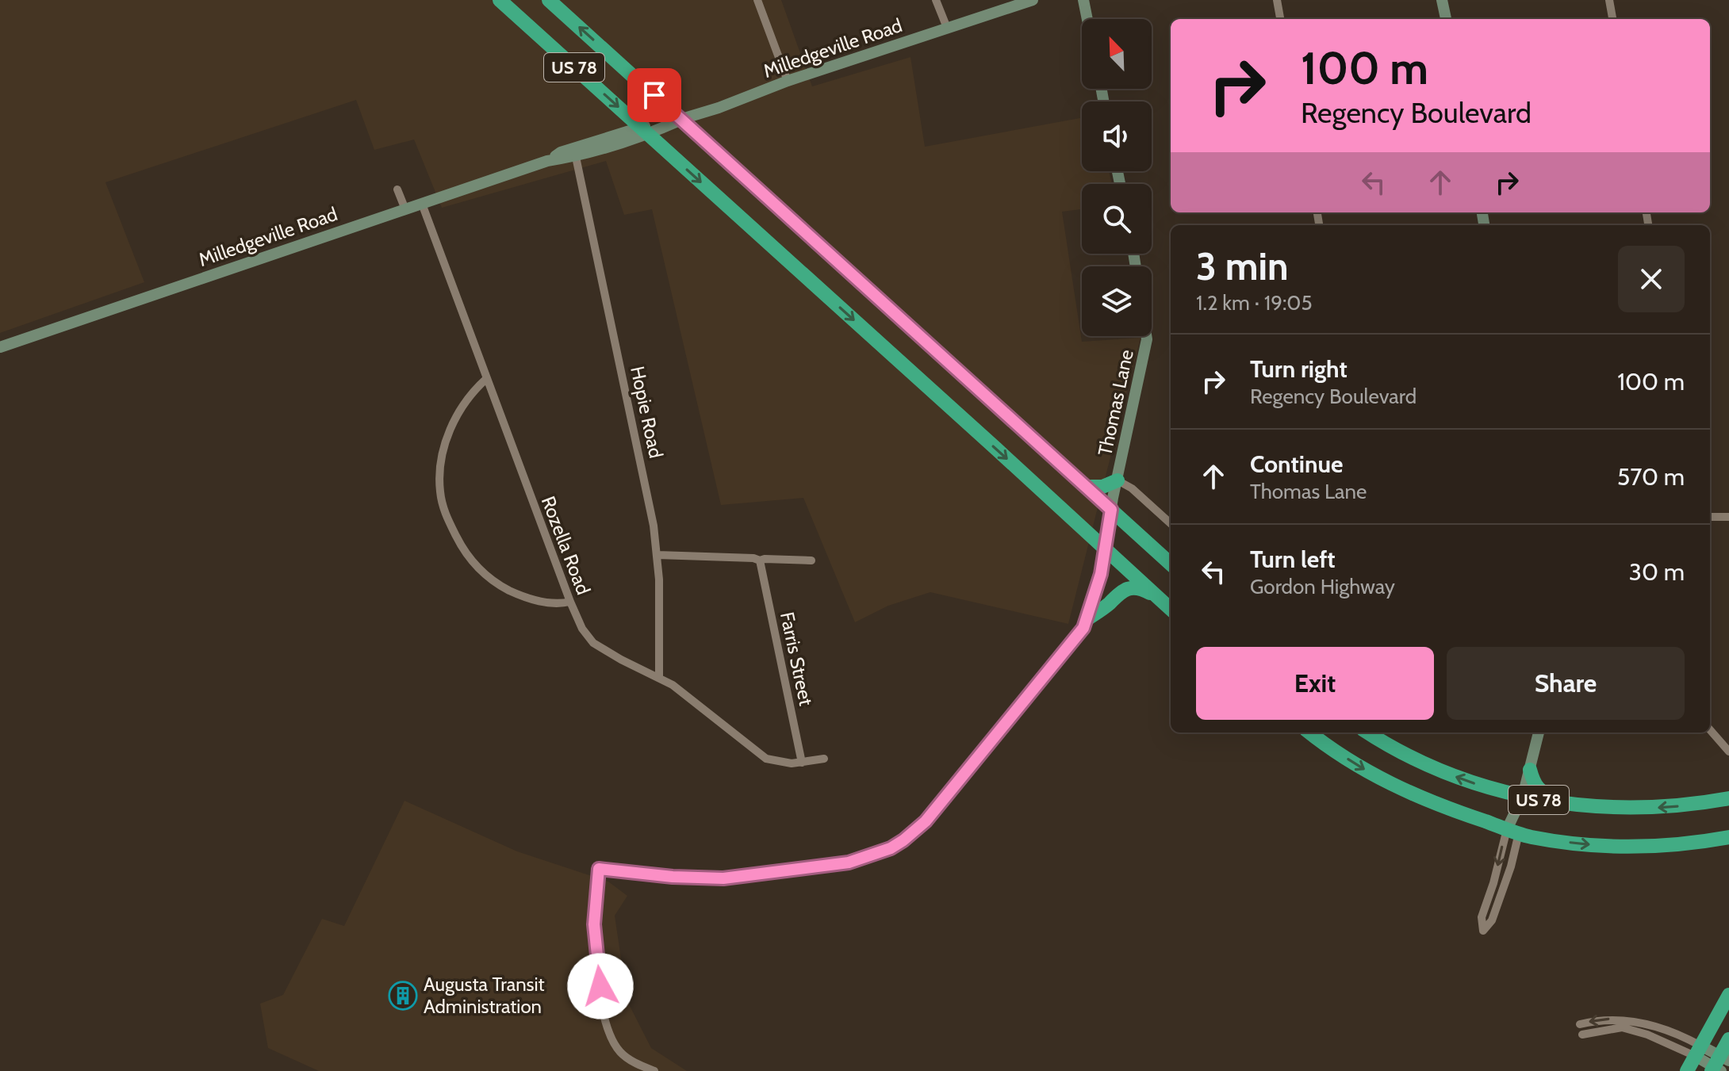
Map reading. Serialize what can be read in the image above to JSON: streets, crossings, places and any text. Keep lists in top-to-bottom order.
{
  "streets": {
    "highway": ["US 78"],
    "street": [
      "Milledgeville Road",
      "Thomas Lane",
      "Hopie Road",
      "Rozella Road",
      "Farris Street"
    ]
  },
  "crossings": [
    ["Milledgeville Road", "US 78"],
    ["Milledgeville Road", "Hopie Road"],
    ["Milledgeville Road", "Rozella Road"],
    ["US 78", "Thomas Lane"],
    ["Hopie Road", "Rozella Road"],
    ["Rozella Road", "Farris Street"]
  ],
  "places": {
    "building": ["Augusta Transit Administration"]
  },
  "north": "top left",
  "page": {
    "turn": ["100 m", "Regency Boulevard"],
    "heading": ["3 min", "1.2 km · 19:05"],
    "list": [
      {
        "name": "Turn right",
        "note": "Regency Boulevard",
        "value": "100 m"
      },
      {
        "name": "Continue",
        "note": "Thomas Lane",
        "value": "570 m"
      },
      {
        "name": "Turn left",
        "note": "Gordon Highway",
        "value": "30 m"
      }
    ],
    "buttons": ["Exit", "Share"]
  }
}
